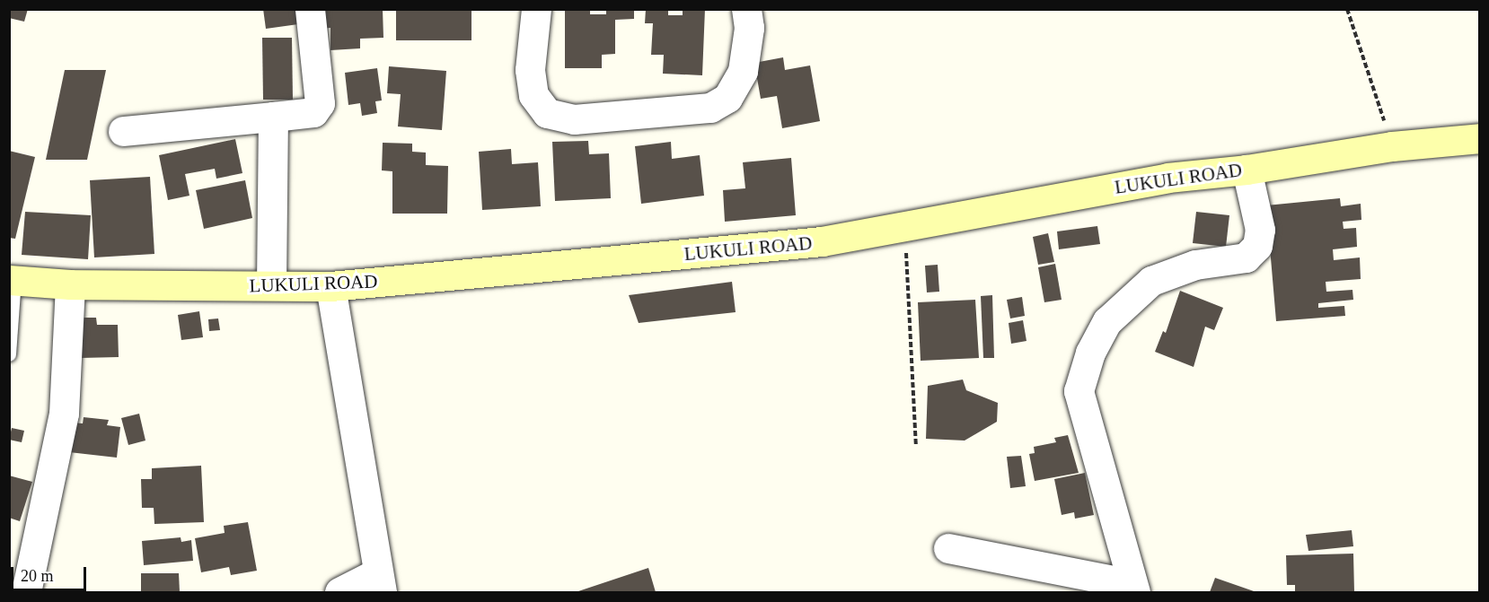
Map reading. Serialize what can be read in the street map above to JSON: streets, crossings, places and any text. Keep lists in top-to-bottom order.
{
  "streets": {
    "street": ["LUKULI ROAD"]
  },
  "scale_bar": "20 m"
}
